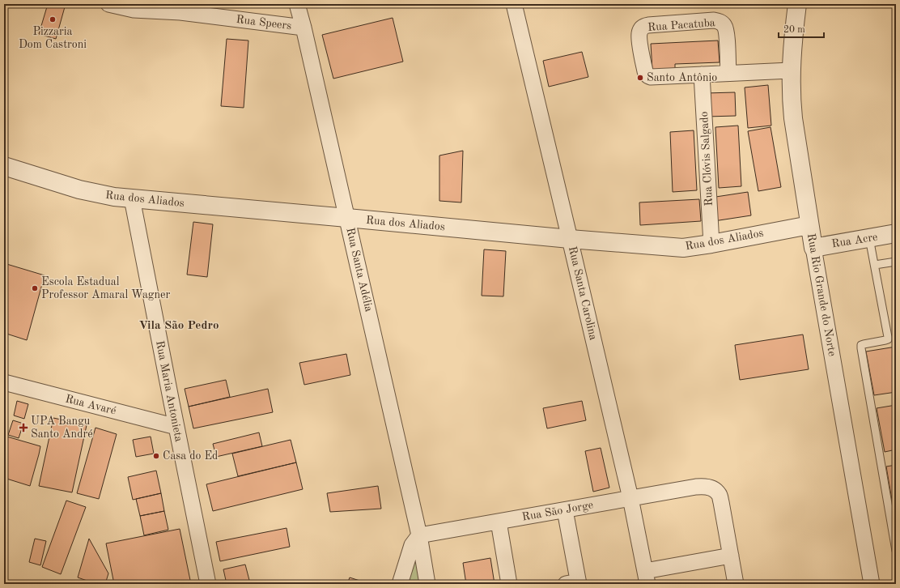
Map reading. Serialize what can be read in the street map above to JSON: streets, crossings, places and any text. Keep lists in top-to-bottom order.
{
  "streets": {
    "street": [
      "Rua Speers",
      "Rua Pacatuba",
      "Rua Clóvis Salgado",
      "Rua dos Aliados",
      "Rua Acre",
      "Rua Santa Adélia",
      "Rua Santa Carolina",
      "Rua Rio Grande do Norte",
      "Rua Maria Antonieta",
      "Rua Avaré",
      "Rua São Jorge"
    ]
  },
  "crossings": [
    ["Rua Speers", "Rua Santa Adélia"],
    ["Rua Pacatuba", "Rua Clóvis Salgado"],
    ["Rua Pacatuba", "Rua Rio Grande do Norte"],
    ["Rua Clóvis Salgado", "Rua dos Aliados"],
    ["Rua dos Aliados", "Rua Santa Adélia"],
    ["Rua dos Aliados", "Rua Santa Carolina"],
    ["Rua dos Aliados", "Rua Rio Grande do Norte"],
    ["Rua dos Aliados", "Rua Maria Antonieta"],
    ["Rua Acre", "Rua Rio Grande do Norte"],
    ["Rua Santa Adélia", "Rua São Jorge"],
    ["Rua Santa Carolina", "Rua São Jorge"],
    ["Rua Maria Antonieta", "Rua Avaré"]
  ],
  "districts": ["Vila São Pedro"],
  "places": {
    "other": [
      "Pizzaria Dom Castroni",
      "Santo Antônio",
      "Escola Estadual Professor Amaral Wagner",
      "Casa do Ed"
    ],
    "health": ["UPA Bangu Santo André"]
  },
  "scale_bar": "20 m"
}
